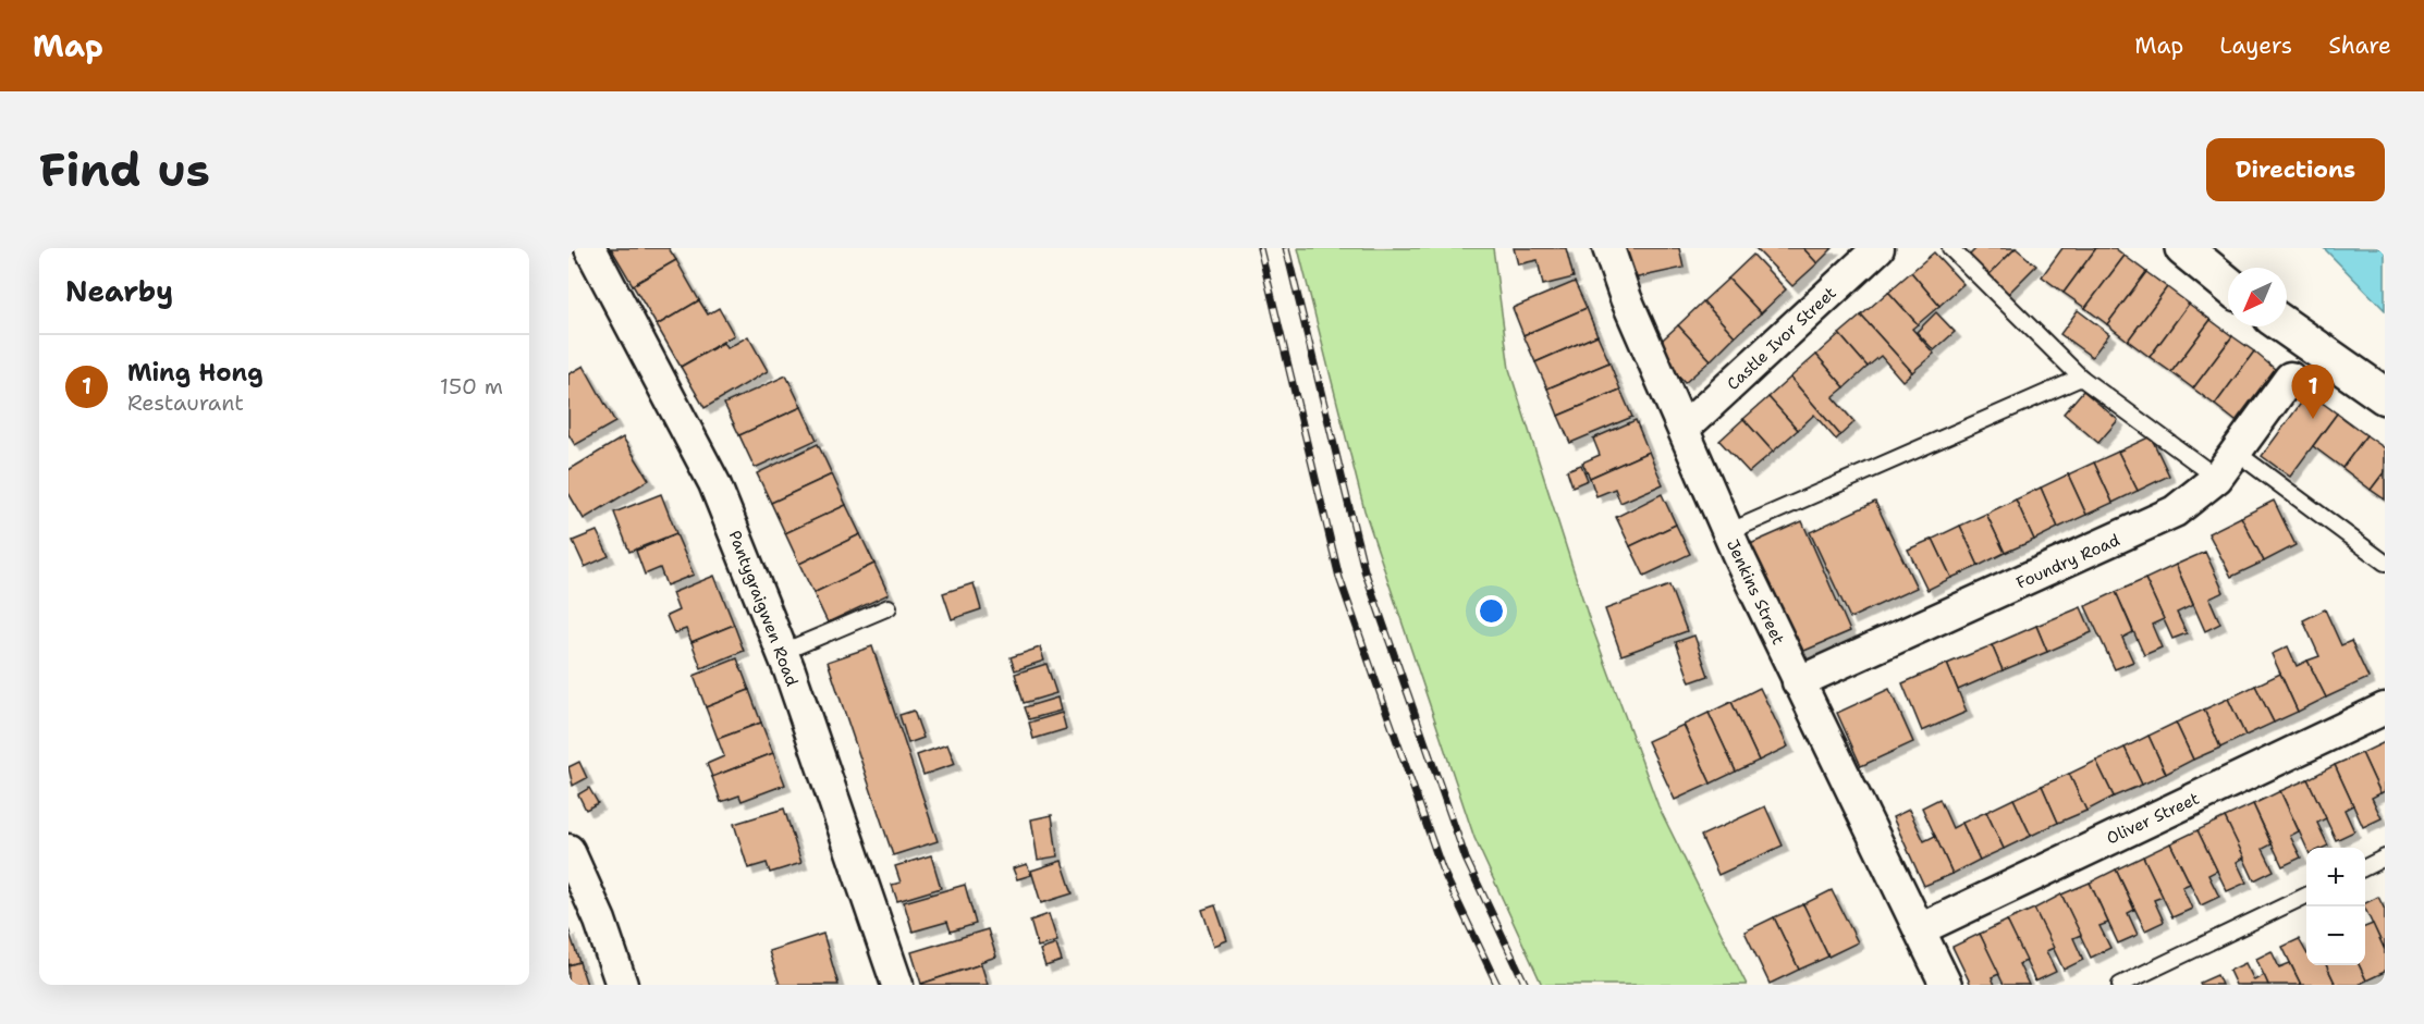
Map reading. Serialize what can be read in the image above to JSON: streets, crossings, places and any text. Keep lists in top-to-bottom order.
{
  "streets": {
    "street": [
      "Castle Ivor Street",
      "Foundry Road",
      "Jenkins Street",
      "Pantygraigwen Road",
      "Oliver Street"
    ]
  },
  "crossings": [
    ["Castle Ivor Street", "Jenkins Street"],
    ["Foundry Road", "Jenkins Street"],
    ["Jenkins Street", "Oliver Street"]
  ],
  "north": "bottom left",
  "page": {
    "header": "Map",
    "nav": ["Map", "Layers", "Share"],
    "buttons": "Directions",
    "title": "Find us",
    "heading": "Nearby",
    "list": [
      {
        "mark": "1",
        "name": "Ming Hong",
        "note": "Restaurant",
        "value": "150 m"
      }
    ],
    "pins": "1",
    "map_buttons": ["+", "−"]
  }
}
